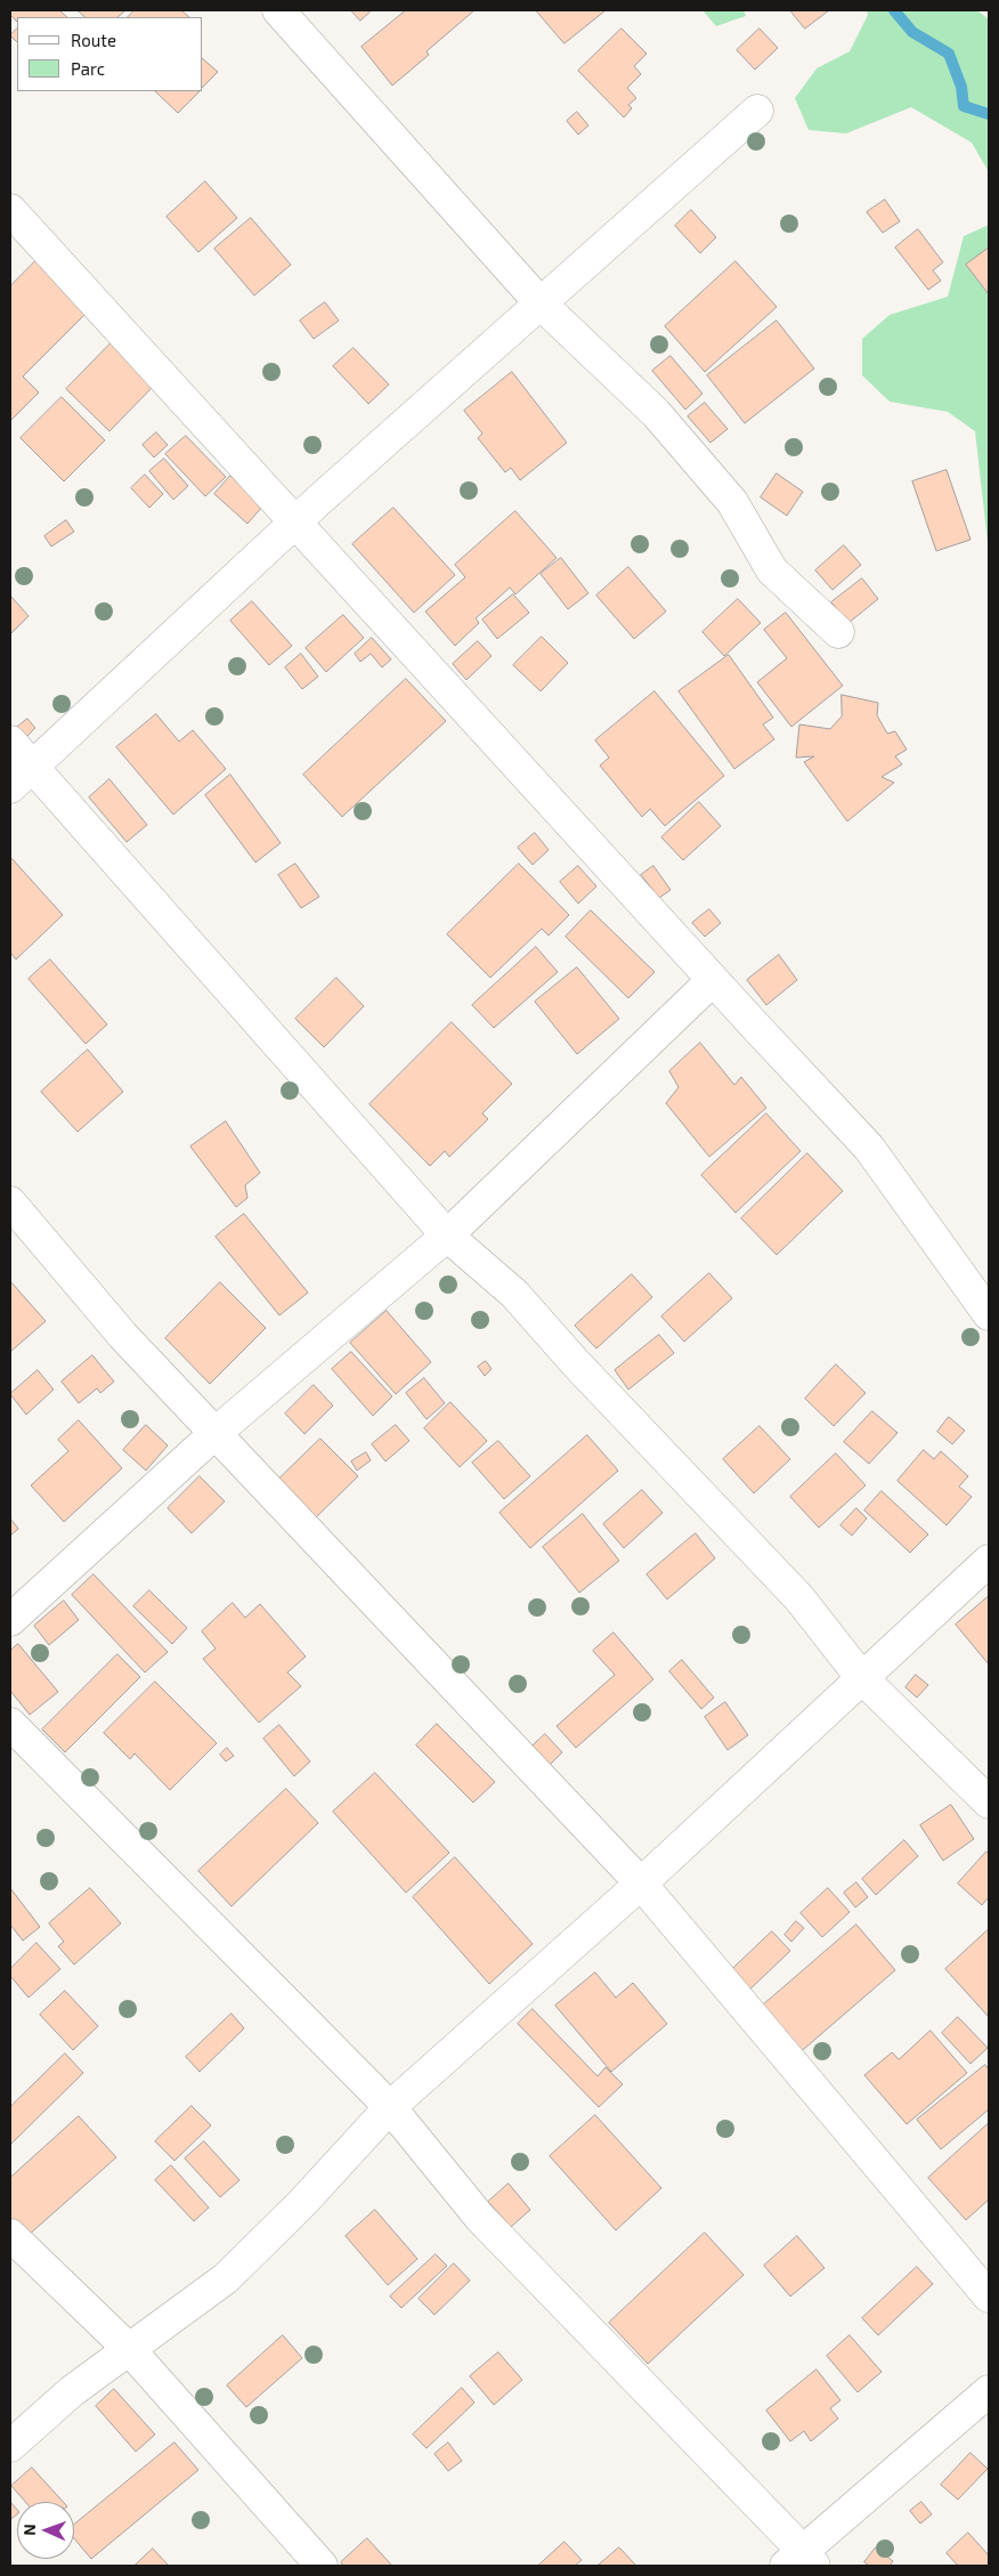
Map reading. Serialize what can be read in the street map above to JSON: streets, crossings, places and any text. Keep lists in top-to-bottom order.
{
  "legend": ["Route", "Parc"],
  "north": "left"
}
